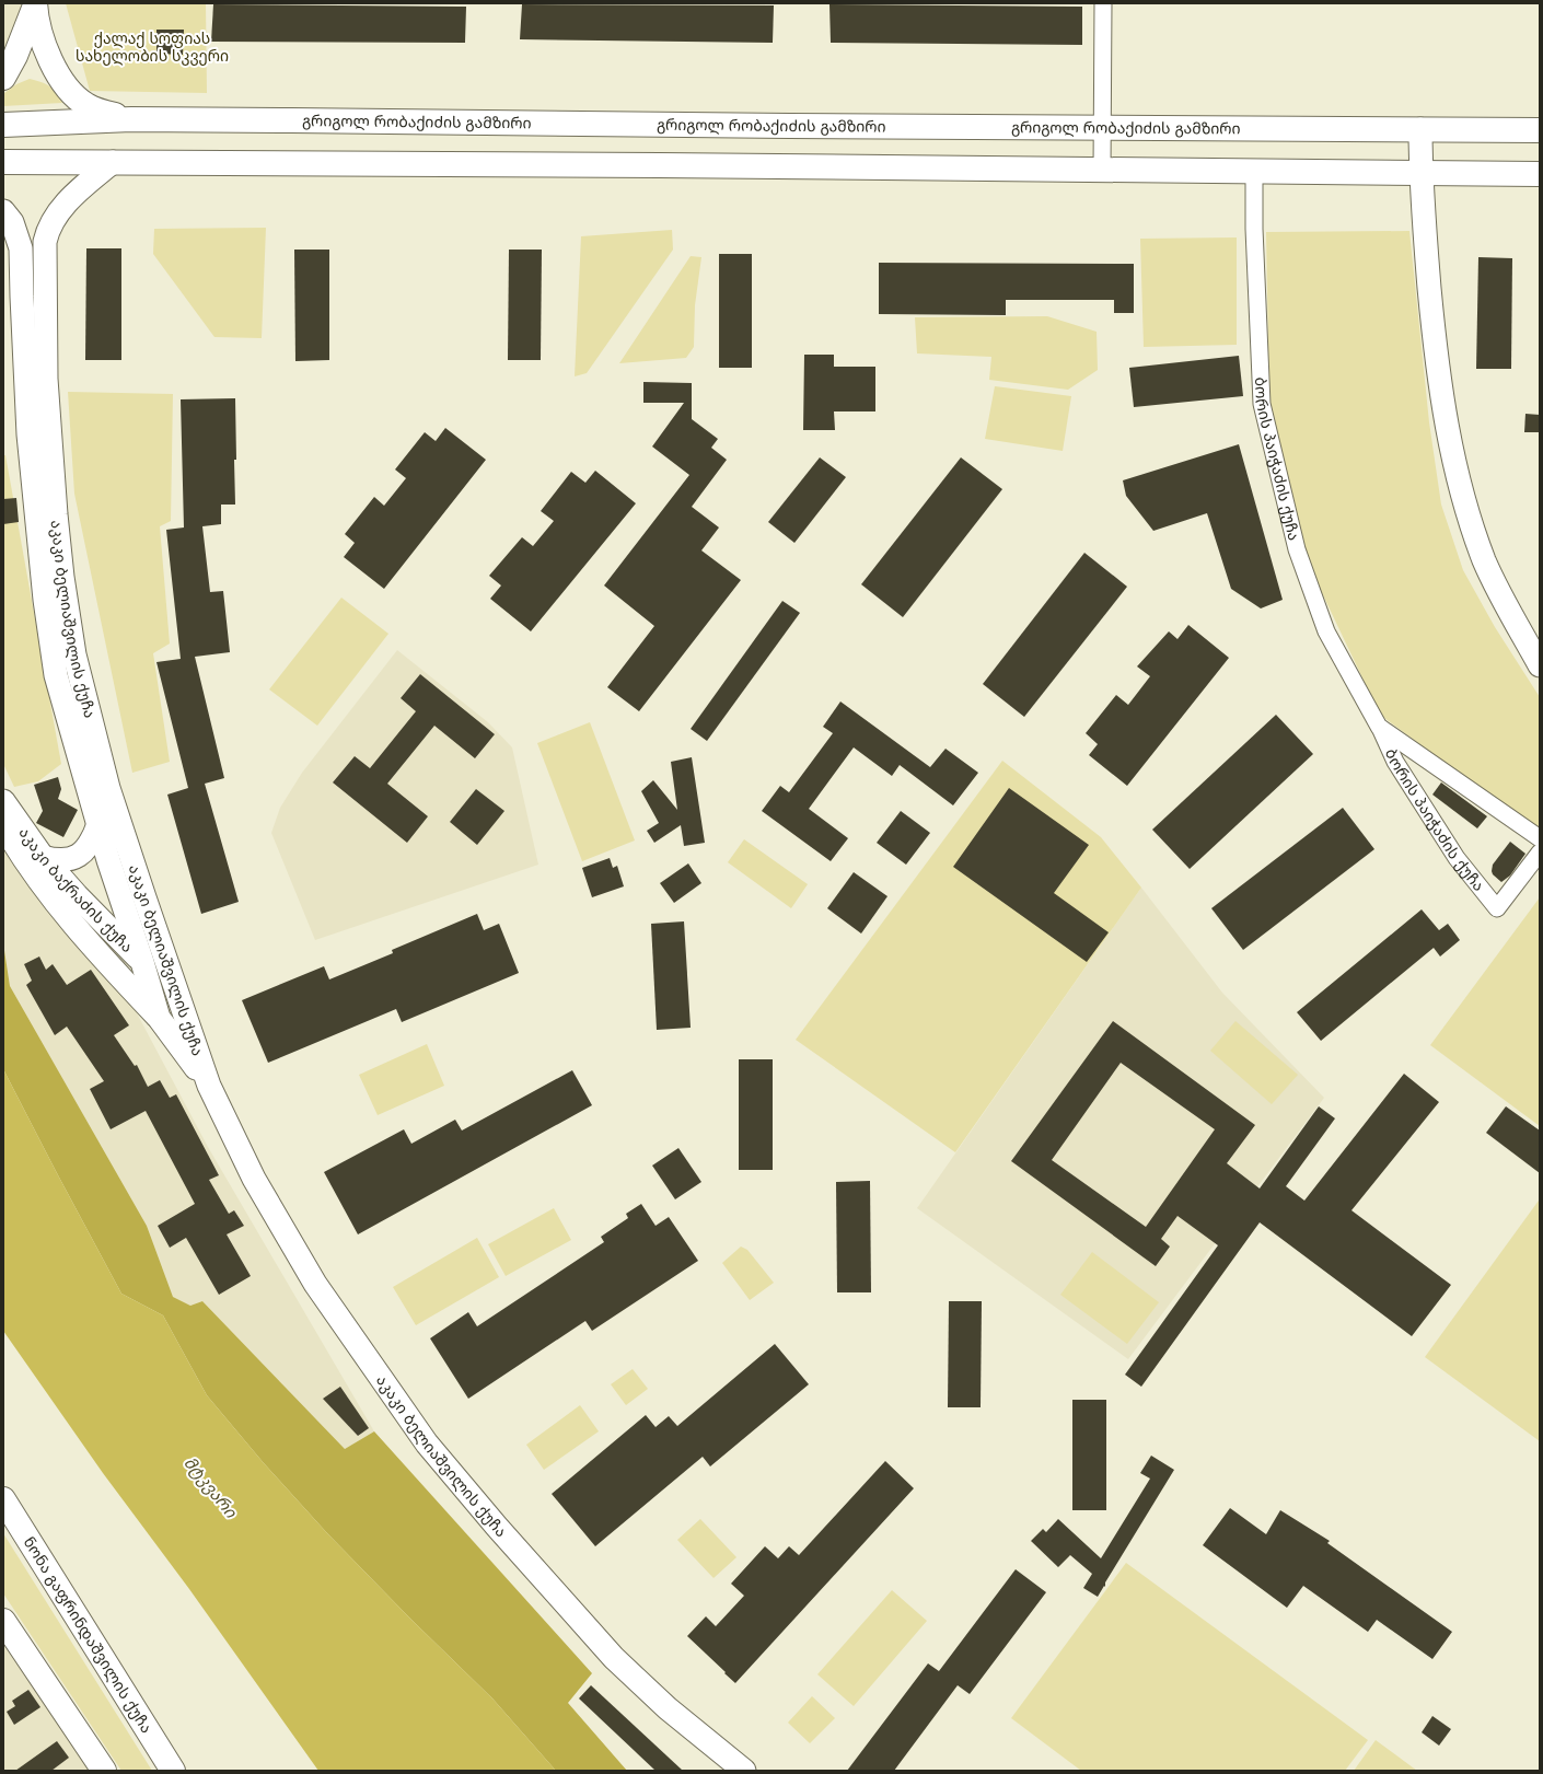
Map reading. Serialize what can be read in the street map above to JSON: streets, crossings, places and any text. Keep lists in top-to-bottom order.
{
  "streets": {
    "main road": [
      "გრიგოლ რობაქიძის გამზირი",
      "აკაკი ბელიაშვილის ქუჩა",
      "აკაკი ბაქრაძის ქუჩა",
      "ნონა გაფრინდაშვილის ქუჩა"
    ],
    "street": ["ბორის პაიჭაძის ქუჩა"]
  },
  "crossings": [
    ["აკაკი ბელიაშვილის ქუჩა", "აკაკი ბაქრაძის ქუჩა"]
  ],
  "water": ["მტკვარი"],
  "parks": ["ქალაქ სოფიას სახელობის სკვერი"]
}
